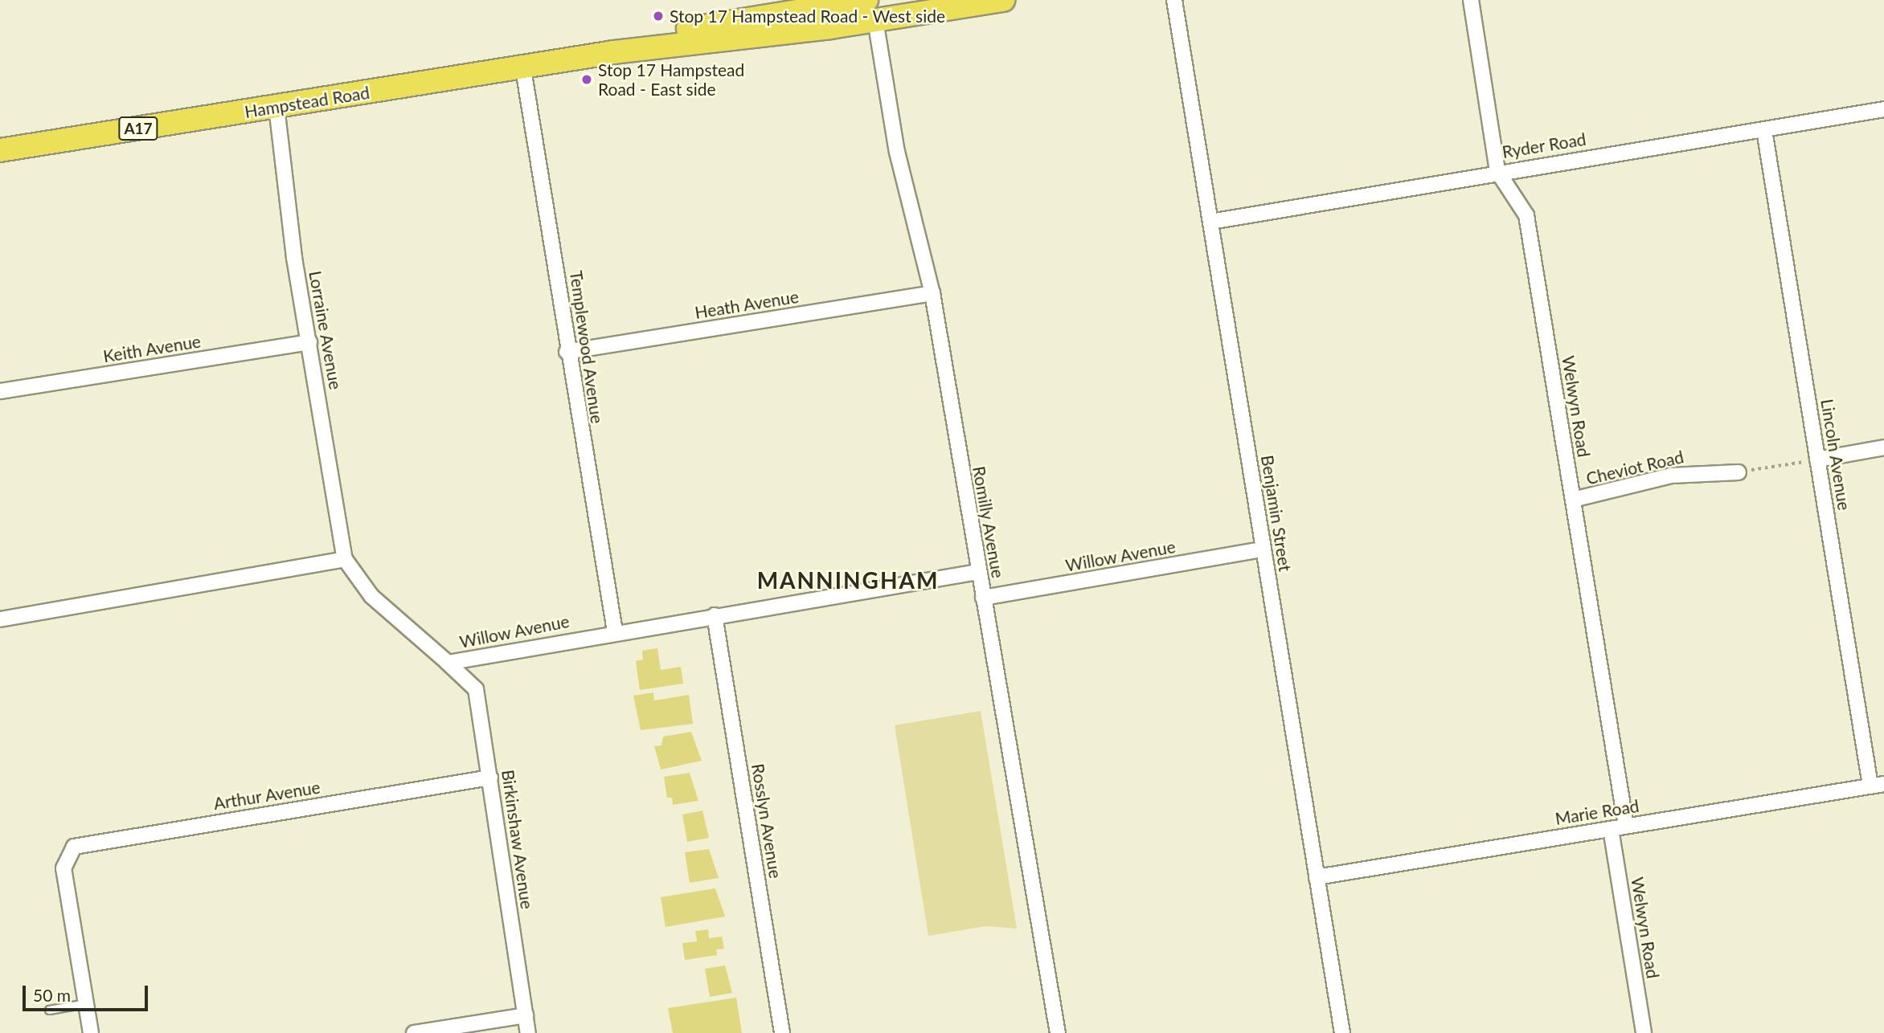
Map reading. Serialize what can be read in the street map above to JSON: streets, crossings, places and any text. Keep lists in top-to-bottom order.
{
  "streets": {
    "highway": ["Hampstead Road", "A17"],
    "street": [
      "Ryder Road",
      "Heath Avenue",
      "Lorraine Avenue",
      "Templewood Avenue",
      "Keith Avenue",
      "Welwyn Road",
      "Lincoln Avenue",
      "Cheviot Road",
      "Benjamin Street",
      "Romilly Avenue",
      "Willow Avenue",
      "Arthur Avenue",
      "Marie Road",
      "Rosslyn Avenue",
      "Birkinshaw Avenue"
    ]
  },
  "crossings": [
    ["Hampstead Road", "Lorraine Avenue"],
    ["Hampstead Road", "Templewood Avenue"],
    ["Hampstead Road", "Romilly Avenue"],
    ["Ryder Road", "Welwyn Road"],
    ["Ryder Road", "Lincoln Avenue"],
    ["Ryder Road", "Benjamin Street"],
    ["Heath Avenue", "Templewood Avenue"],
    ["Heath Avenue", "Romilly Avenue"],
    ["Lorraine Avenue", "Keith Avenue"],
    ["Lorraine Avenue", "Willow Avenue"],
    ["Templewood Avenue", "Willow Avenue"],
    ["Welwyn Road", "Cheviot Road"],
    ["Welwyn Road", "Marie Road"],
    ["Lincoln Avenue", "Marie Road"],
    ["Benjamin Street", "Willow Avenue"],
    ["Benjamin Street", "Marie Road"],
    ["Romilly Avenue", "Willow Avenue"],
    ["Willow Avenue", "Rosslyn Avenue"],
    ["Willow Avenue", "Birkinshaw Avenue"],
    ["Arthur Avenue", "Birkinshaw Avenue"]
  ],
  "districts": ["MANNINGHAM"],
  "places": ["Stop 17 Hampstead Road - West side", "Stop 17 Hampstead Road - East side"],
  "scale_bar": "50 m"
}
